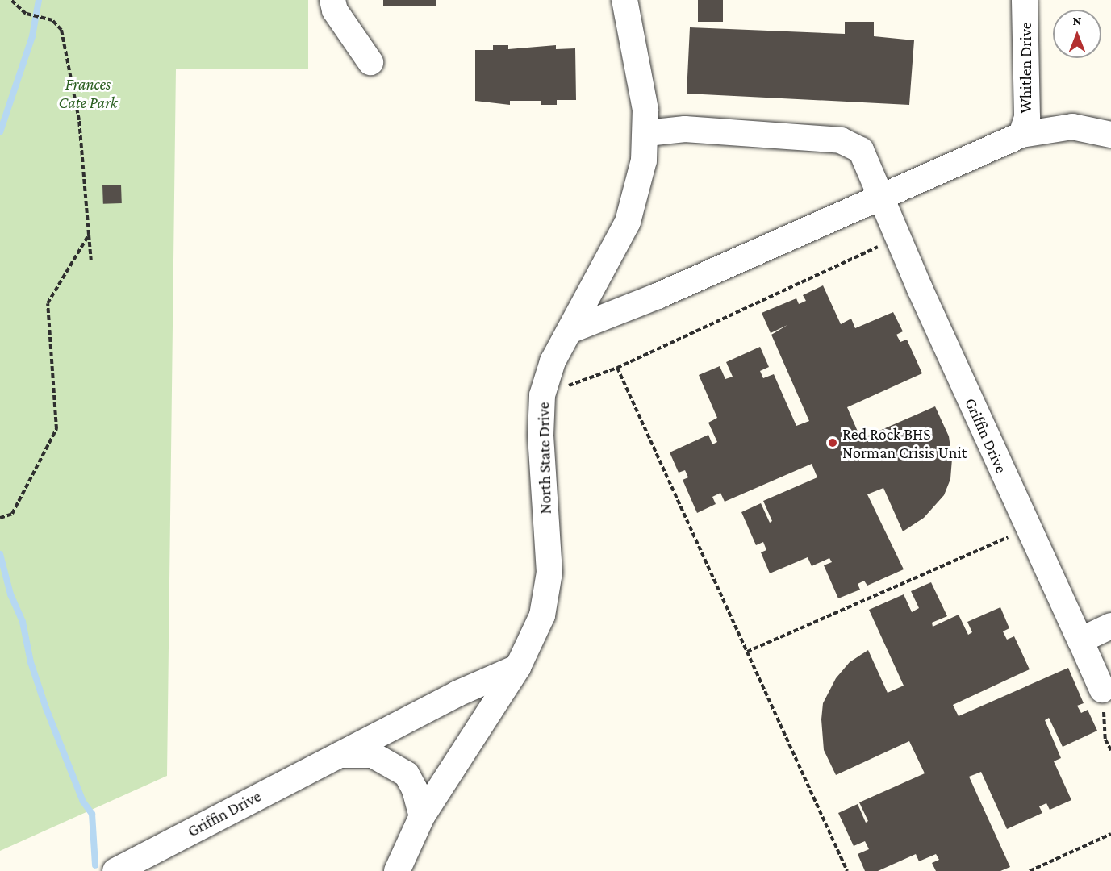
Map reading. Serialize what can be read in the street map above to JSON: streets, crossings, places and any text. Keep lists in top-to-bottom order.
{
  "streets": {
    "street": ["Whitlen Drive", "Griffin Drive", "North State Drive"]
  },
  "crossings": [
    ["Griffin Drive", "North State Drive"]
  ],
  "parks": ["Frances Cate Park"],
  "places": ["Red Rock BHS Norman Crisis Unit"],
  "north": "top"
}
